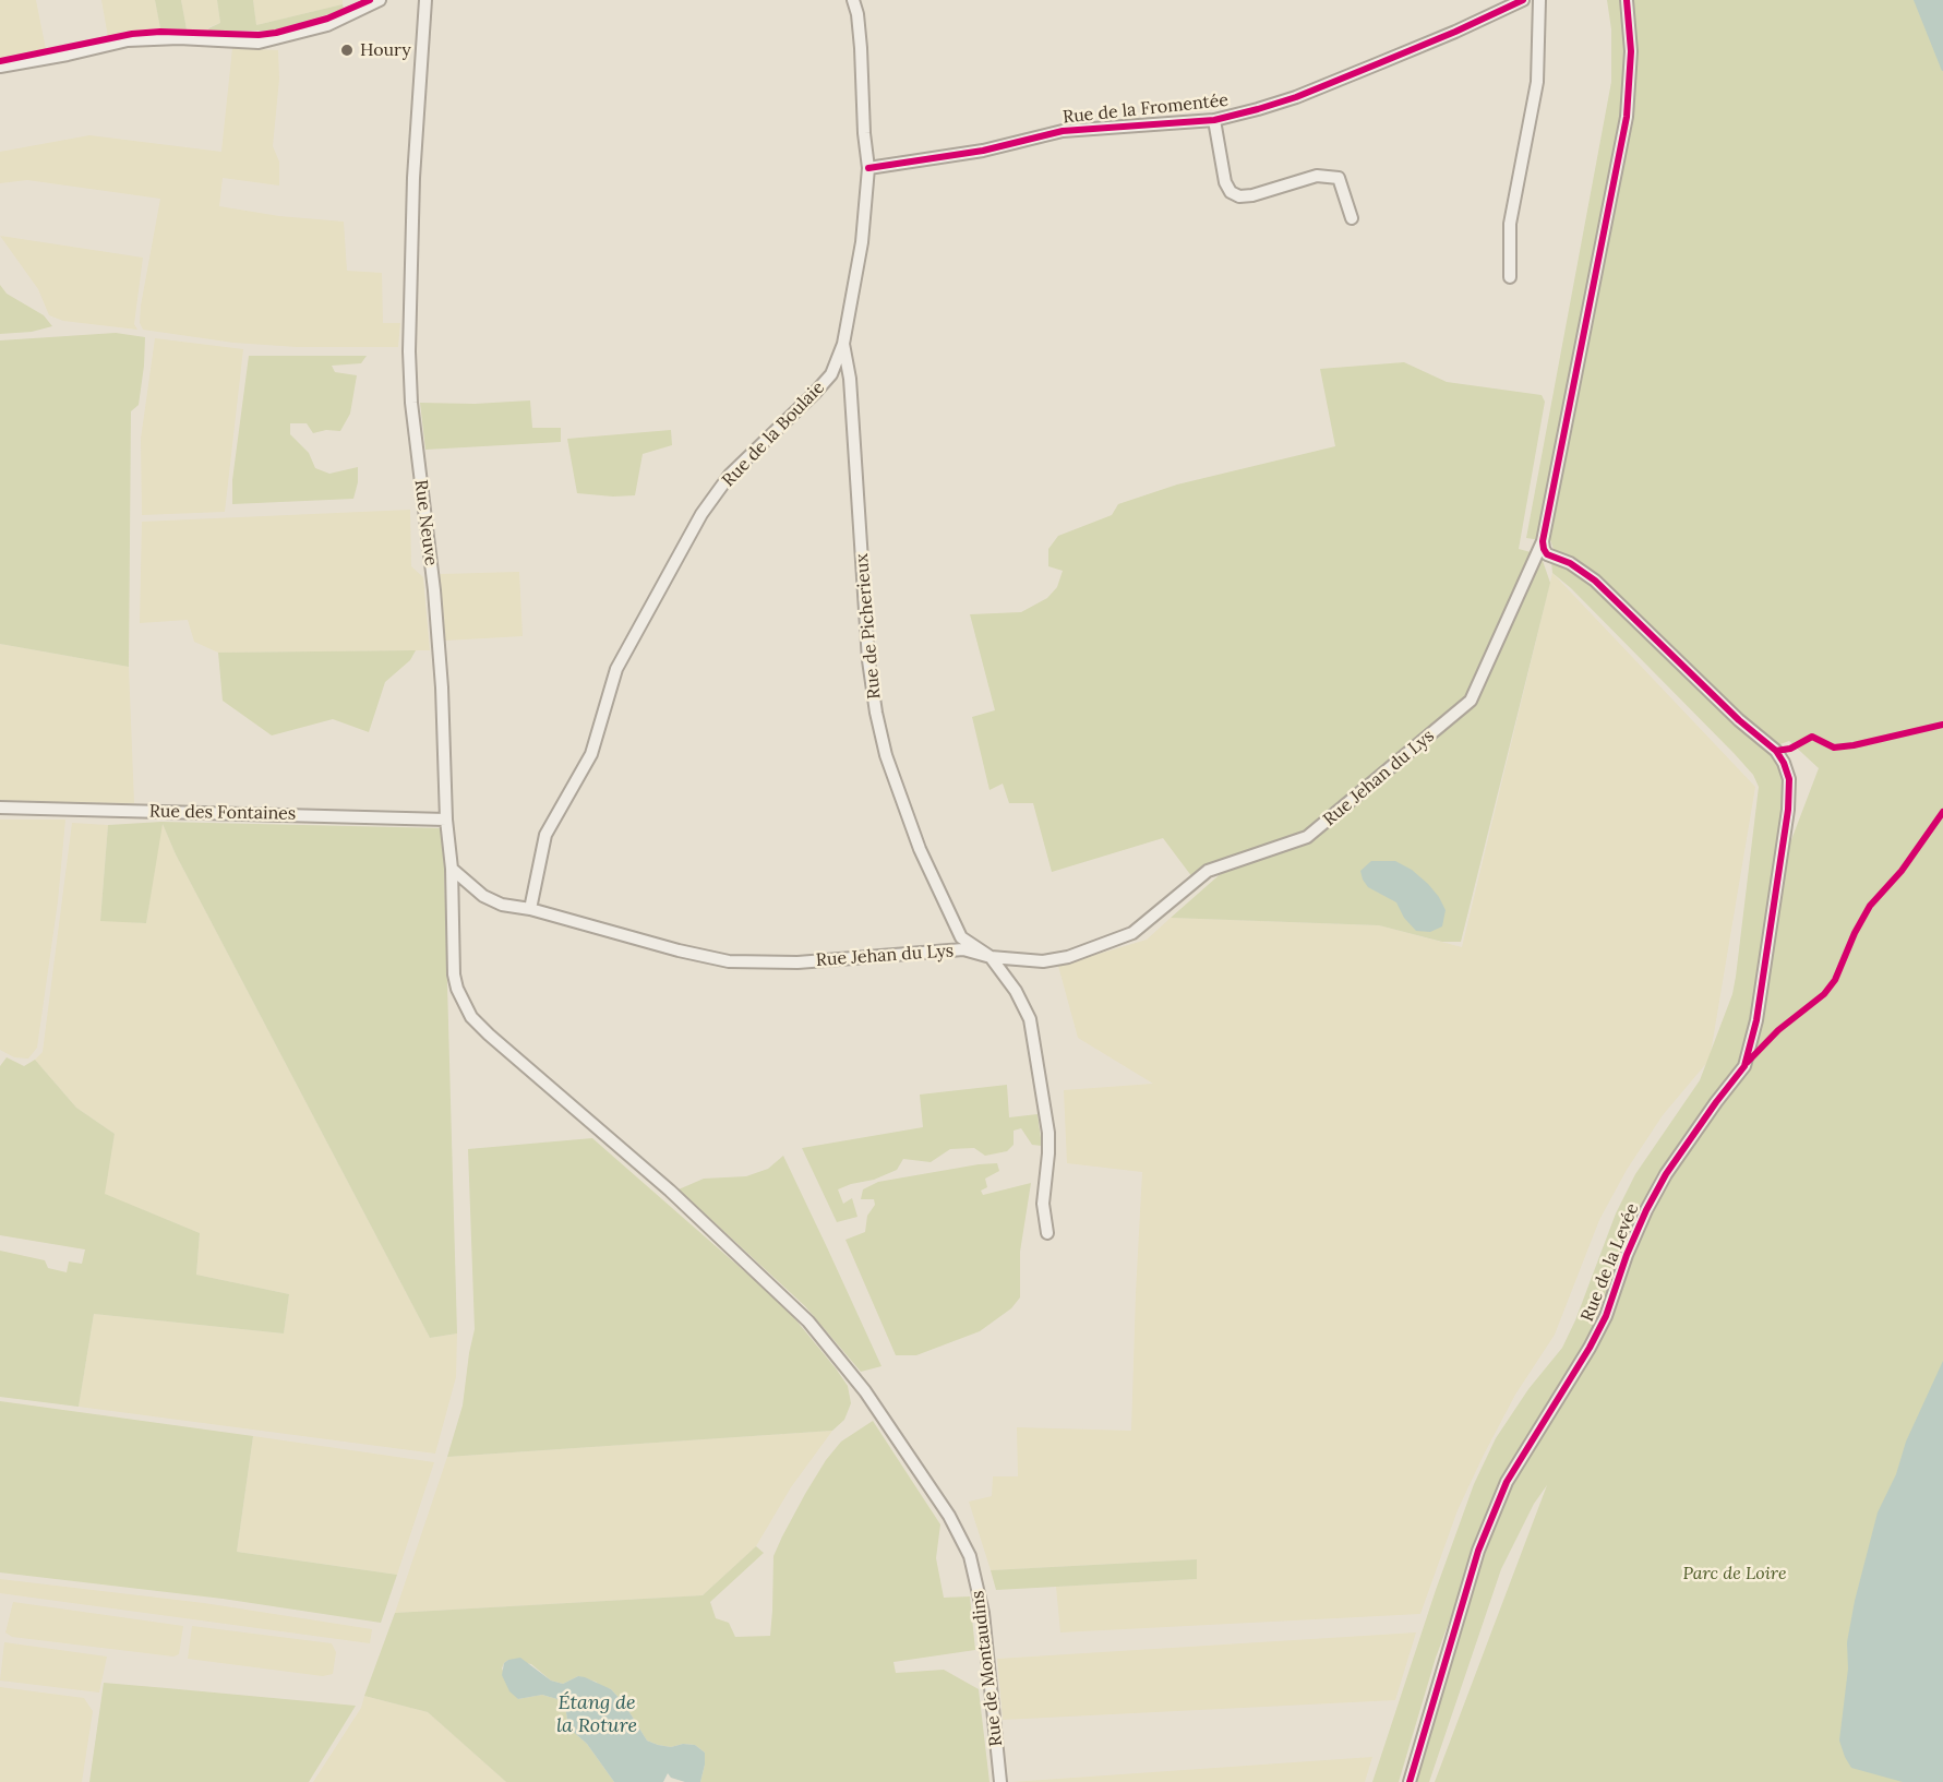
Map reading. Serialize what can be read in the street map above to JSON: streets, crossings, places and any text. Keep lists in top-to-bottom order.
{
  "streets": {
    "street": [
      "Rue de la Fromentée",
      "Rue de la Boulaie",
      "Rue Neuve",
      "Rue de Picherieux",
      "Rue Jehan du Lys",
      "Rue des Fontaines",
      "Rue de la Levée",
      "Rue de Montaudins"
    ]
  },
  "crossings": [
    ["Rue de la Fromentée", "Rue de la Boulaie"],
    ["Rue de la Boulaie", "Rue de Picherieux"],
    ["Rue de la Boulaie", "Rue Jehan du Lys"],
    ["Rue Neuve", "Rue Jehan du Lys"],
    ["Rue Neuve", "Rue des Fontaines"],
    ["Rue Neuve", "Rue de Montaudins"],
    ["Rue de Picherieux", "Rue Jehan du Lys"],
    ["Rue Jehan du Lys", "Rue de la Levée"]
  ],
  "water": ["Étang de la Roture"],
  "parks": ["Parc de Loire"],
  "places": ["Houry"]
}
